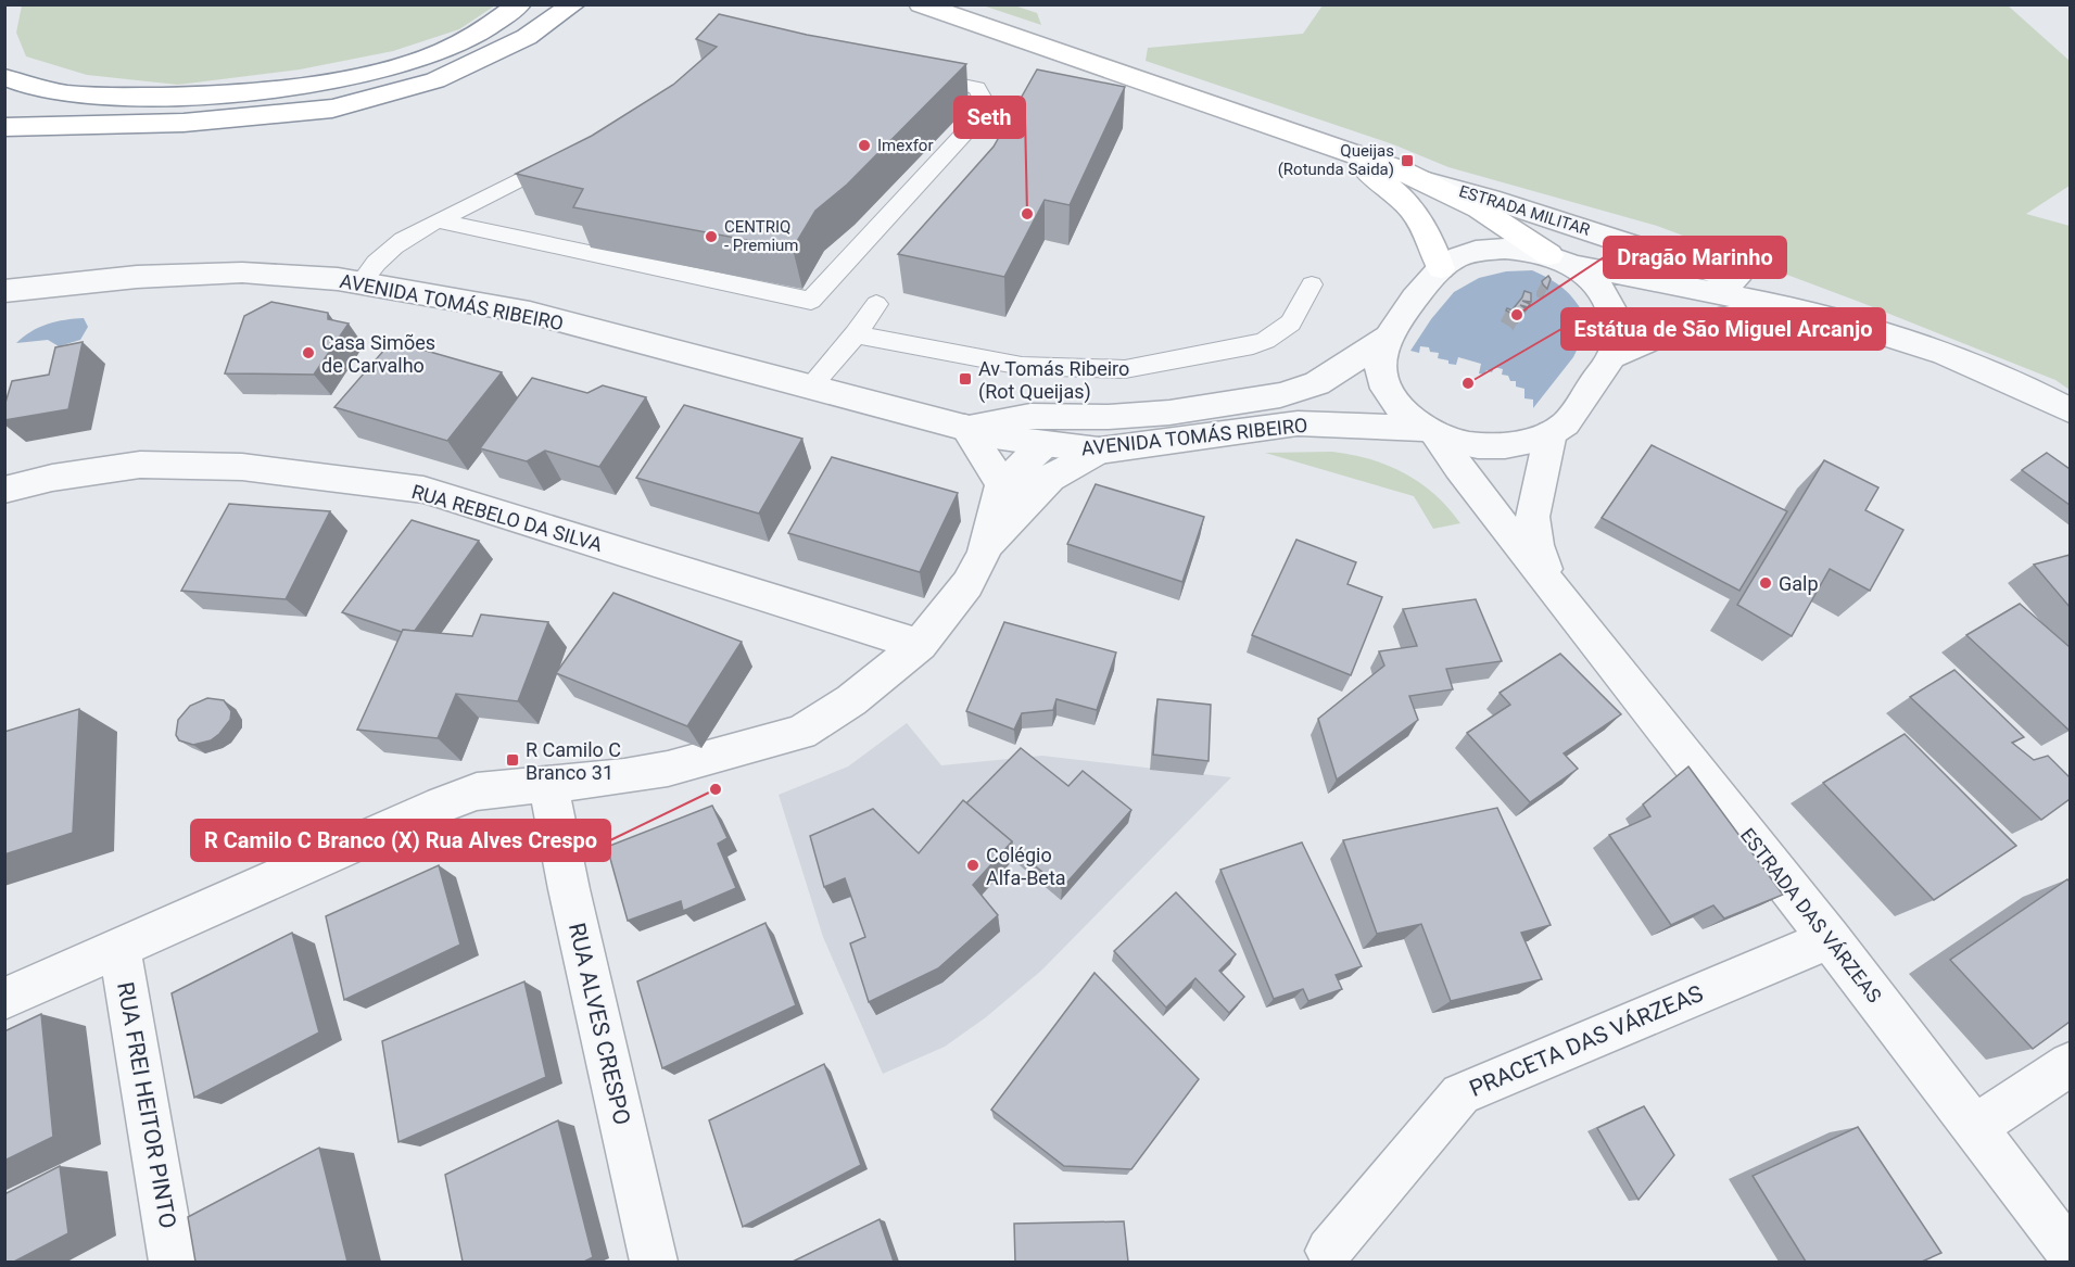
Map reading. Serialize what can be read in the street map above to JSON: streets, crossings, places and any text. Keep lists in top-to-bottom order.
{
  "streets": {
    "main road": ["ESTRADA MILITAR"],
    "street": [
      "AVENIDA TOMÁS RIBEIRO",
      "RUA REBELO DA SILVA",
      "ESTRADA DAS VÁRZEAS",
      "RUA ALVES CRESPO",
      "PRACETA DAS VÁRZEAS",
      "RUA FREI HEITOR PINTO"
    ]
  },
  "crossings": [
    ["ESTRADA MILITAR", "AVENIDA TOMÁS RIBEIRO"],
    ["ESTRADA MILITAR", "ESTRADA DAS VÁRZEAS"],
    ["AVENIDA TOMÁS RIBEIRO", "ESTRADA DAS VÁRZEAS"],
    ["ESTRADA DAS VÁRZEAS", "PRACETA DAS VÁRZEAS"]
  ],
  "places": {
    "other": [
      "Imexfor",
      "Seth",
      "CENTRIQ - Premium",
      "Dragão Marinho",
      "Casa Simões de Carvalho",
      "Estátua de São Miguel Arcanjo",
      "Galp",
      "R Camilo C Branco (X) Rua Alves Crespo",
      "Colégio Alfa-Beta"
    ],
    "transit": ["Queijas (Rotunda Saida)", "Av Tomás Ribeiro (Rot Queijas)", "R Camilo C Branco 31"]
  }
}
